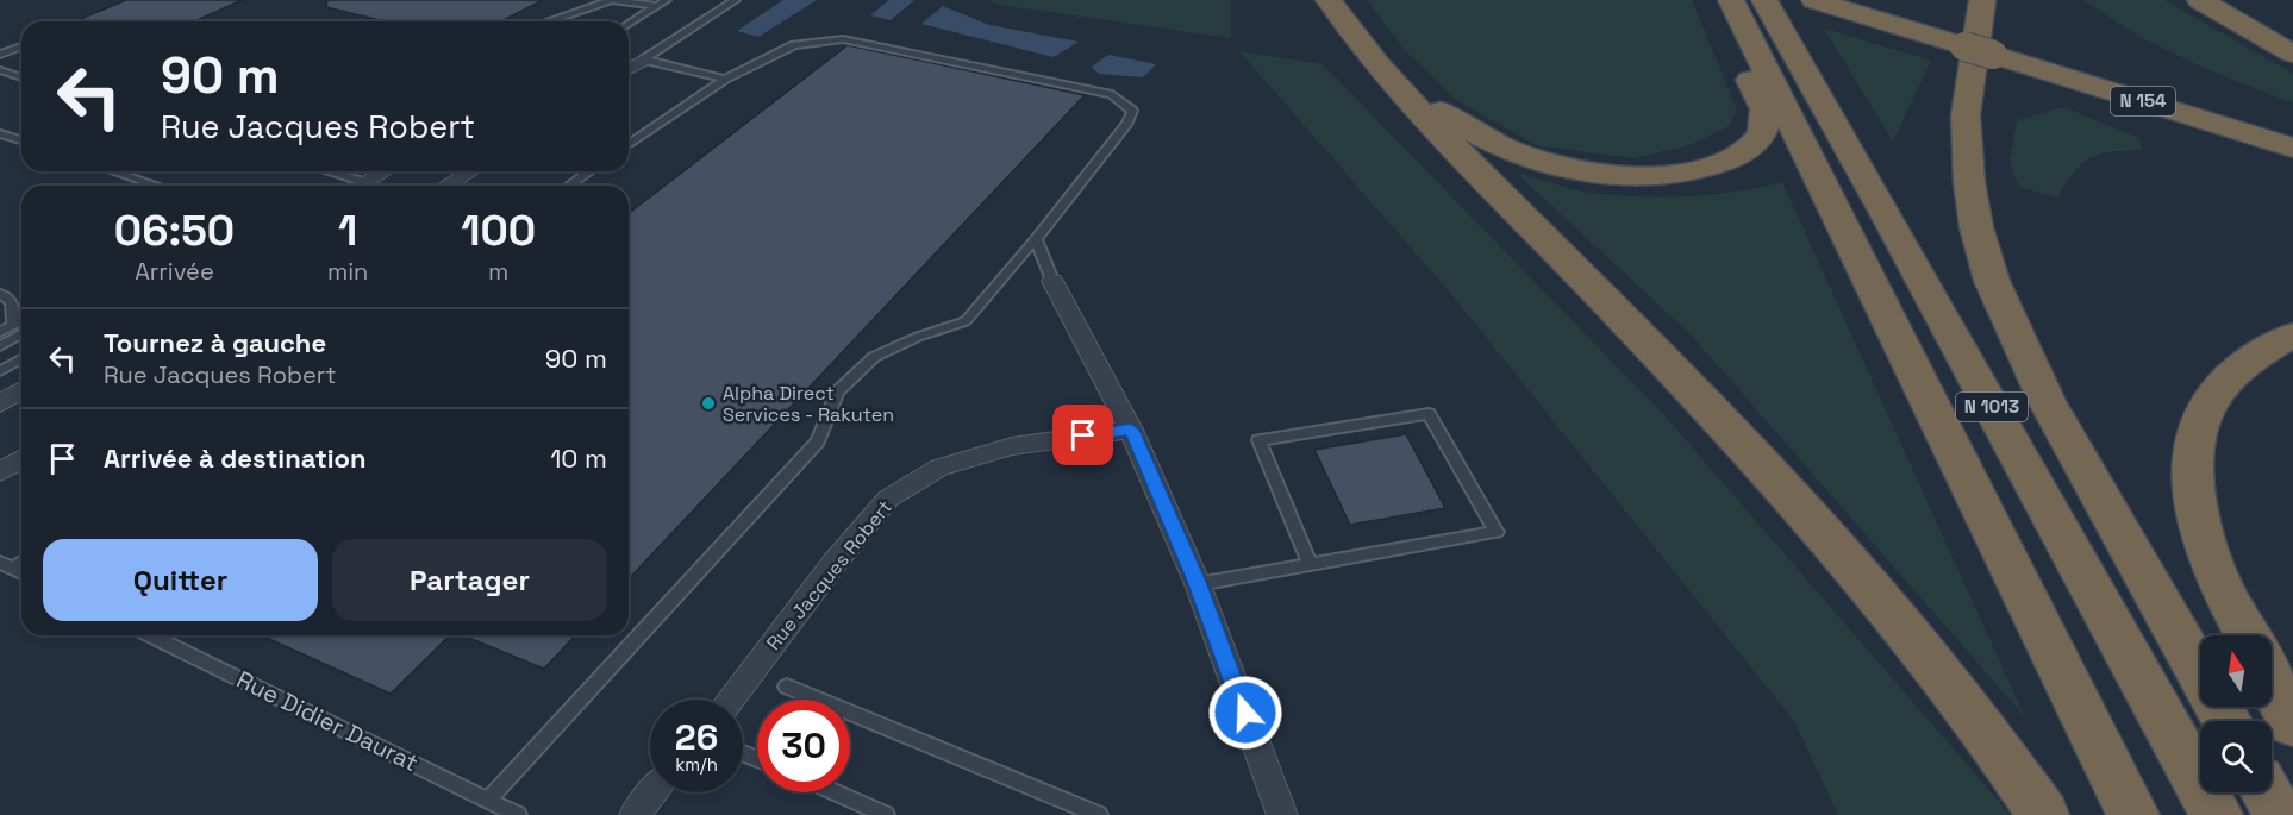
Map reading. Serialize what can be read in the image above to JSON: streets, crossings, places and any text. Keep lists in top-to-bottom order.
{
  "streets": {
    "highway": ["N 154", "N 1013"],
    "street": ["Rue Jacques Robert"],
    "lane": ["Rue Didier Daurat"]
  },
  "places": ["Alpha Direct Services - Rakuten"],
  "north": "top",
  "page": {
    "turn": ["90 m", "Rue Jacques Robert"],
    "eta": [
      "06:50",
      "Arrivée",
      "1",
      "min",
      "100",
      "m"
    ],
    "list": [
      {
        "name": "Tournez à gauche",
        "note": "Rue Jacques Robert",
        "value": "90 m"
      },
      {
        "name": "Arrivée à destination",
        "value": "10 m"
      }
    ],
    "buttons": ["Quitter", "Partager"],
    "speed": "26 km/h",
    "limit": "30"
  }
}
